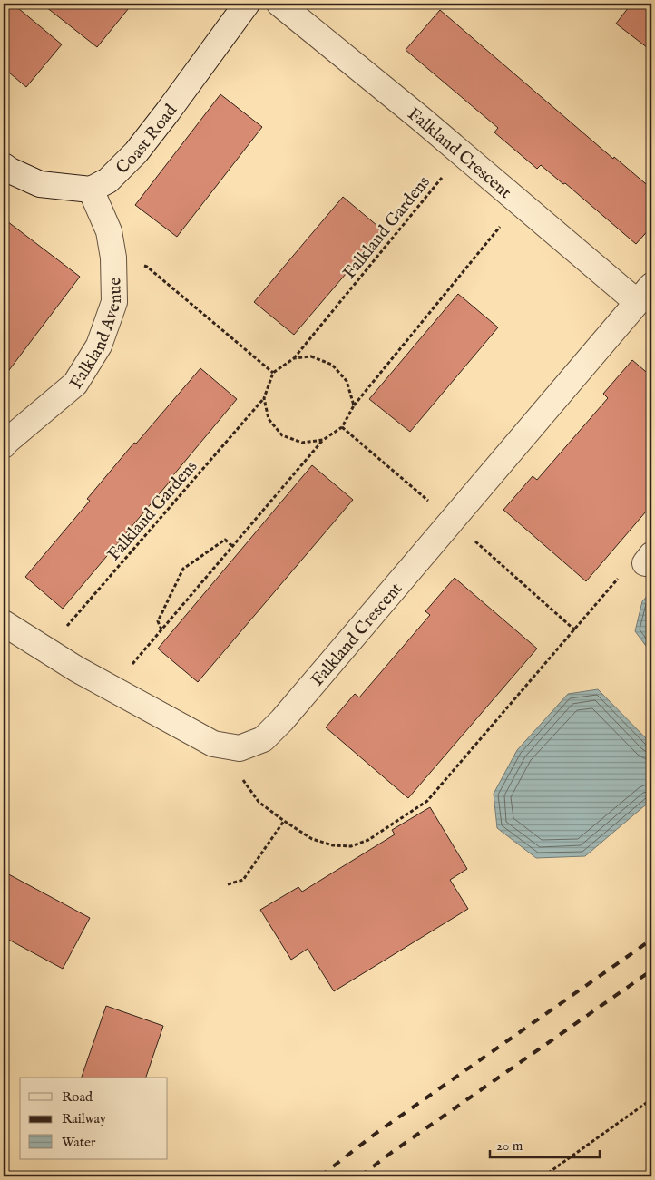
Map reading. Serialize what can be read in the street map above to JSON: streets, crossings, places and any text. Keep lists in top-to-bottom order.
{
  "streets": {
    "street": ["Coast Road", "Falkland Crescent", "Falkland Avenue"],
    "path": ["Falkland Gardens"]
  },
  "crossings": [
    ["Coast Road", "Falkland Avenue"],
    ["Falkland Crescent", "Falkland Gardens"]
  ],
  "legend": ["Road", "Railway", "Water"],
  "scale_bar": "20 m"
}
